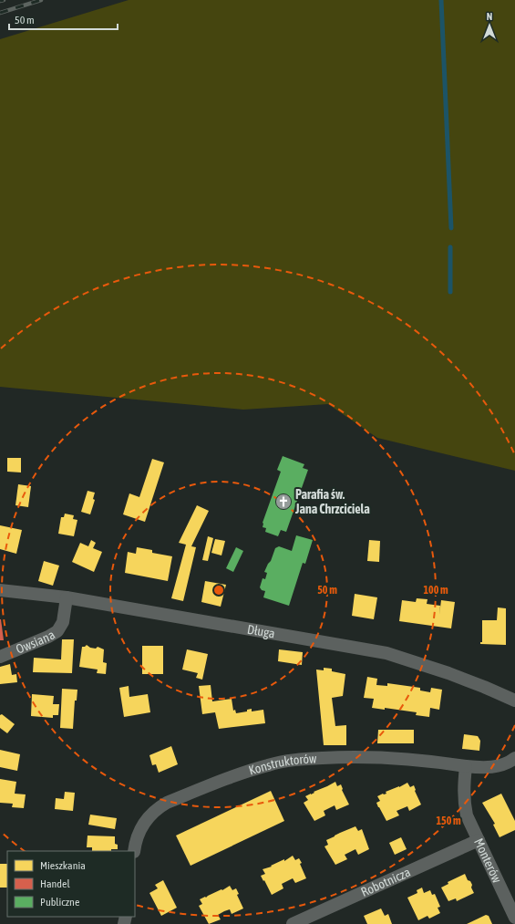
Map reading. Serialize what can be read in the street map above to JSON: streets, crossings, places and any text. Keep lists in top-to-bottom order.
{
  "streets": {
    "street": [
      "Długa",
      "Owsiana",
      "Konstruktorów",
      "Monterów",
      "Robotnicza"
    ]
  },
  "crossings": [
    ["Długa", "Owsiana"],
    ["Konstruktorów", "Monterów"],
    ["Monterów", "Robotnicza"]
  ],
  "places": {
    "church": ["Parafia św. Jana Chrzciciela"]
  },
  "legend": ["Mieszkania", "Handel", "Publiczne"],
  "scale_bar": "50 m",
  "north": "top",
  "rings": ["50 m", "100 m", "150 m"]
}
